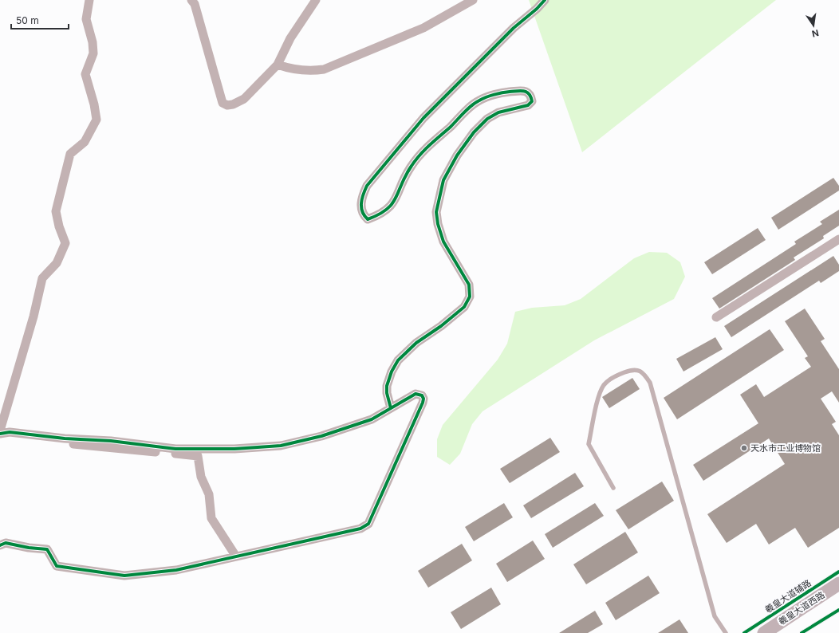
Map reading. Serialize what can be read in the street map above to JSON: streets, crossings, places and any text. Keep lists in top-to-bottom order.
{
  "streets": {
    "main road": ["羲皇大道西路"],
    "lane": ["羲皇大道辅路"]
  },
  "places": ["天水市工业博物馆"],
  "scale_bar": "50 m",
  "north": "bottom"
}
